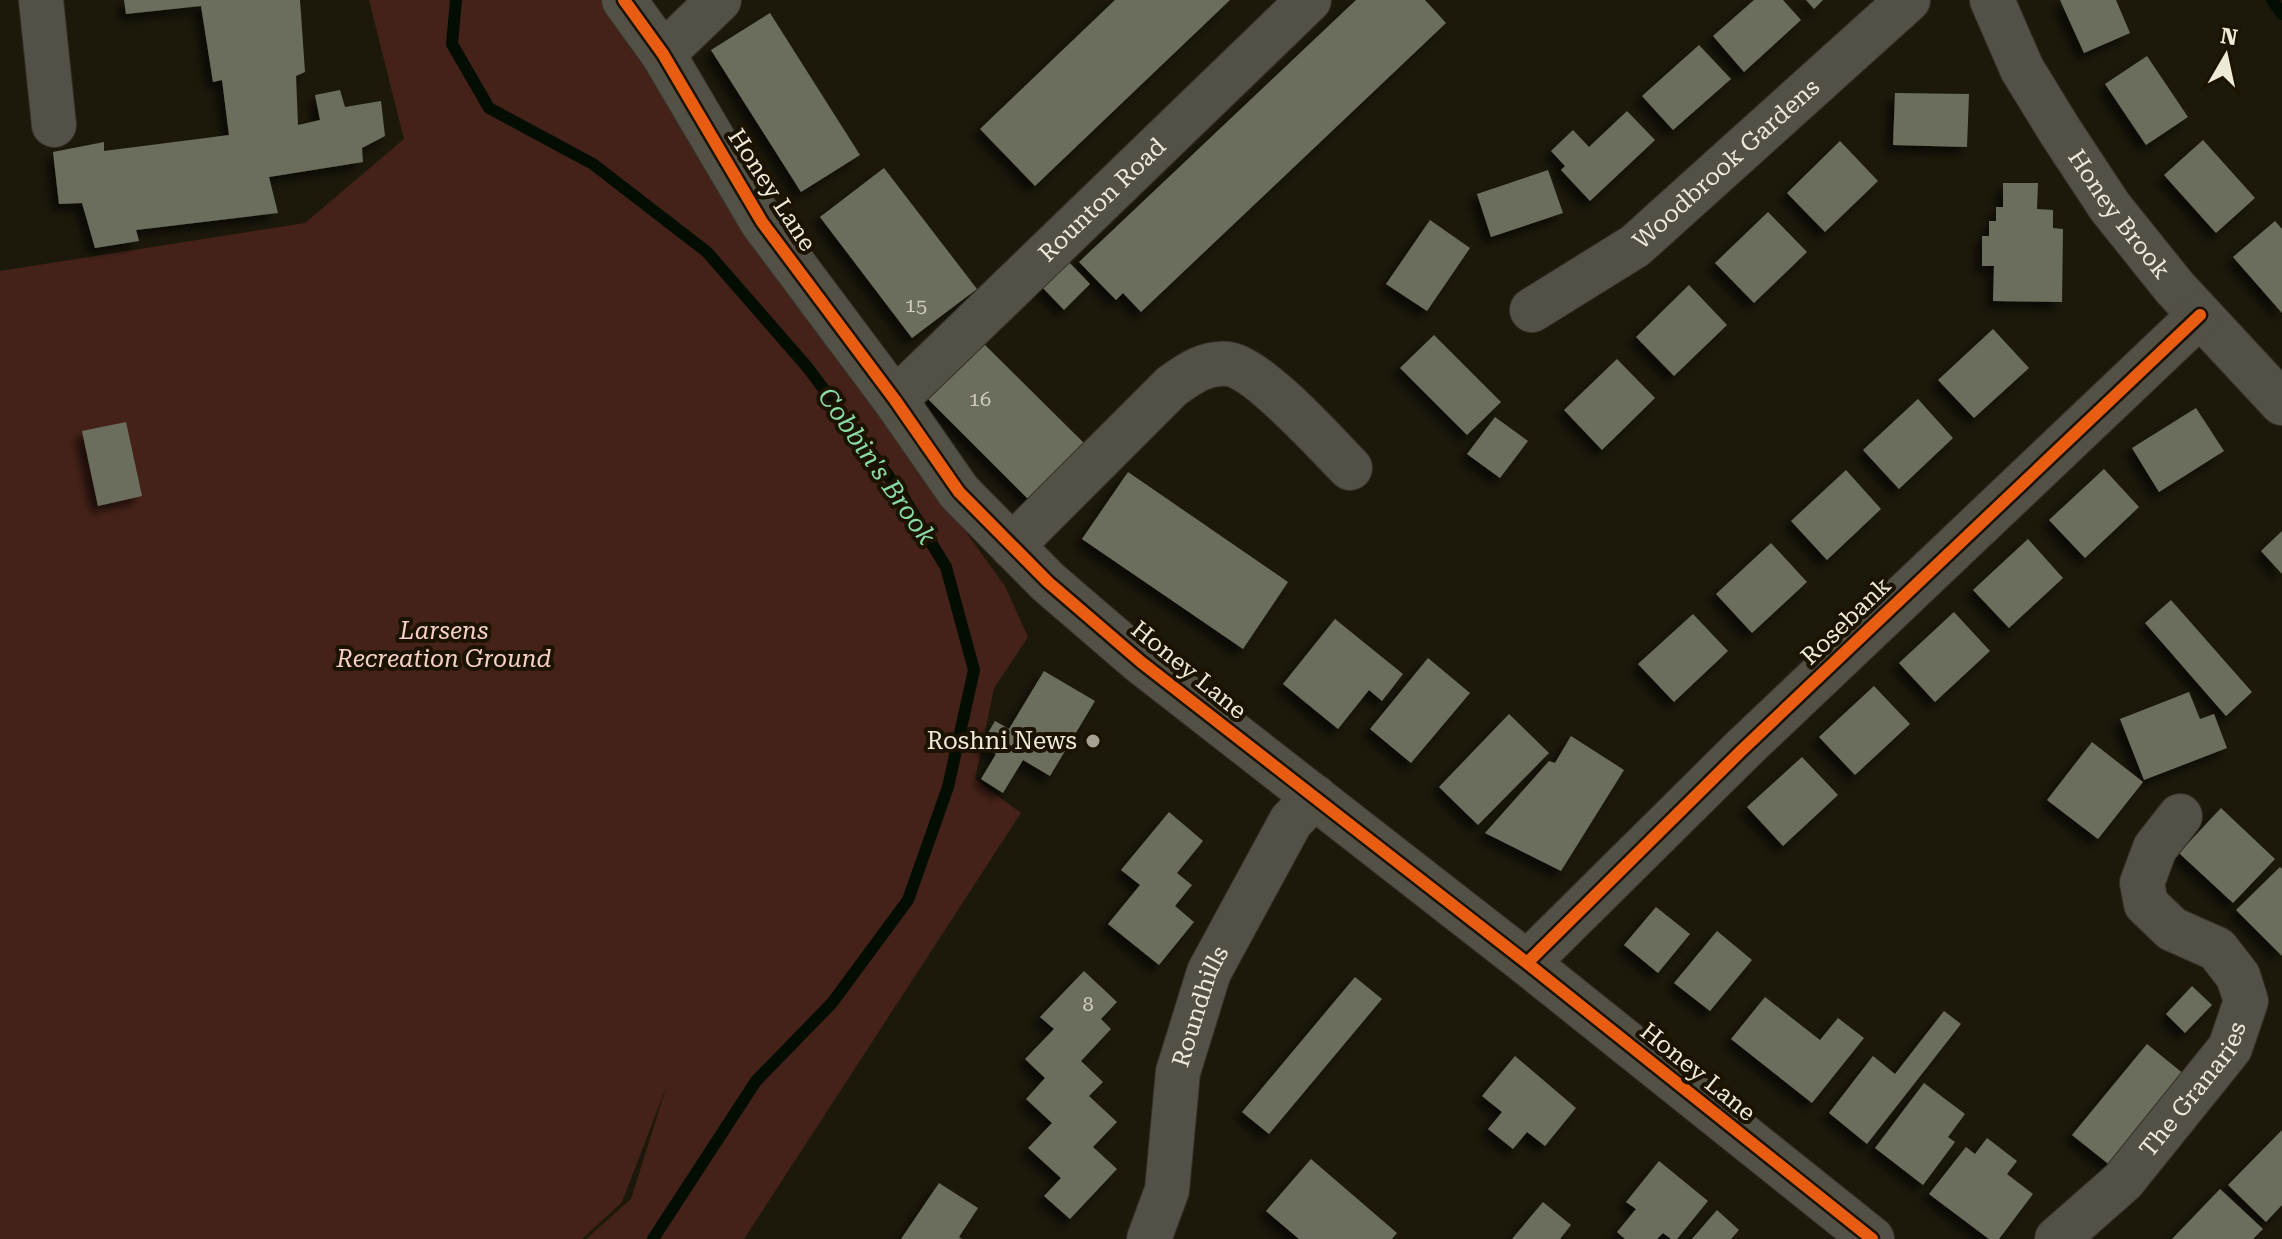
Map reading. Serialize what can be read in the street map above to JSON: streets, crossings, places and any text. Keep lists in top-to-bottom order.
{
  "streets": {
    "street": [
      "Woodbrook Gardens",
      "Honey Lane",
      "Rounton Road",
      "Honey Brook",
      "Rosebank",
      "Roundhills",
      "The Granaries"
    ]
  },
  "crossings": [
    ["Honey Lane", "Rounton Road"],
    ["Honey Lane", "Rosebank"],
    ["Honey Lane", "Roundhills"],
    ["Honey Brook", "Rosebank"]
  ],
  "water": ["Cobbin's Brook"],
  "parks": ["Larsens Recreation Ground"],
  "places": ["Roshni News"],
  "house_numbers": ["15", "16", "8"],
  "north": "top"
}
